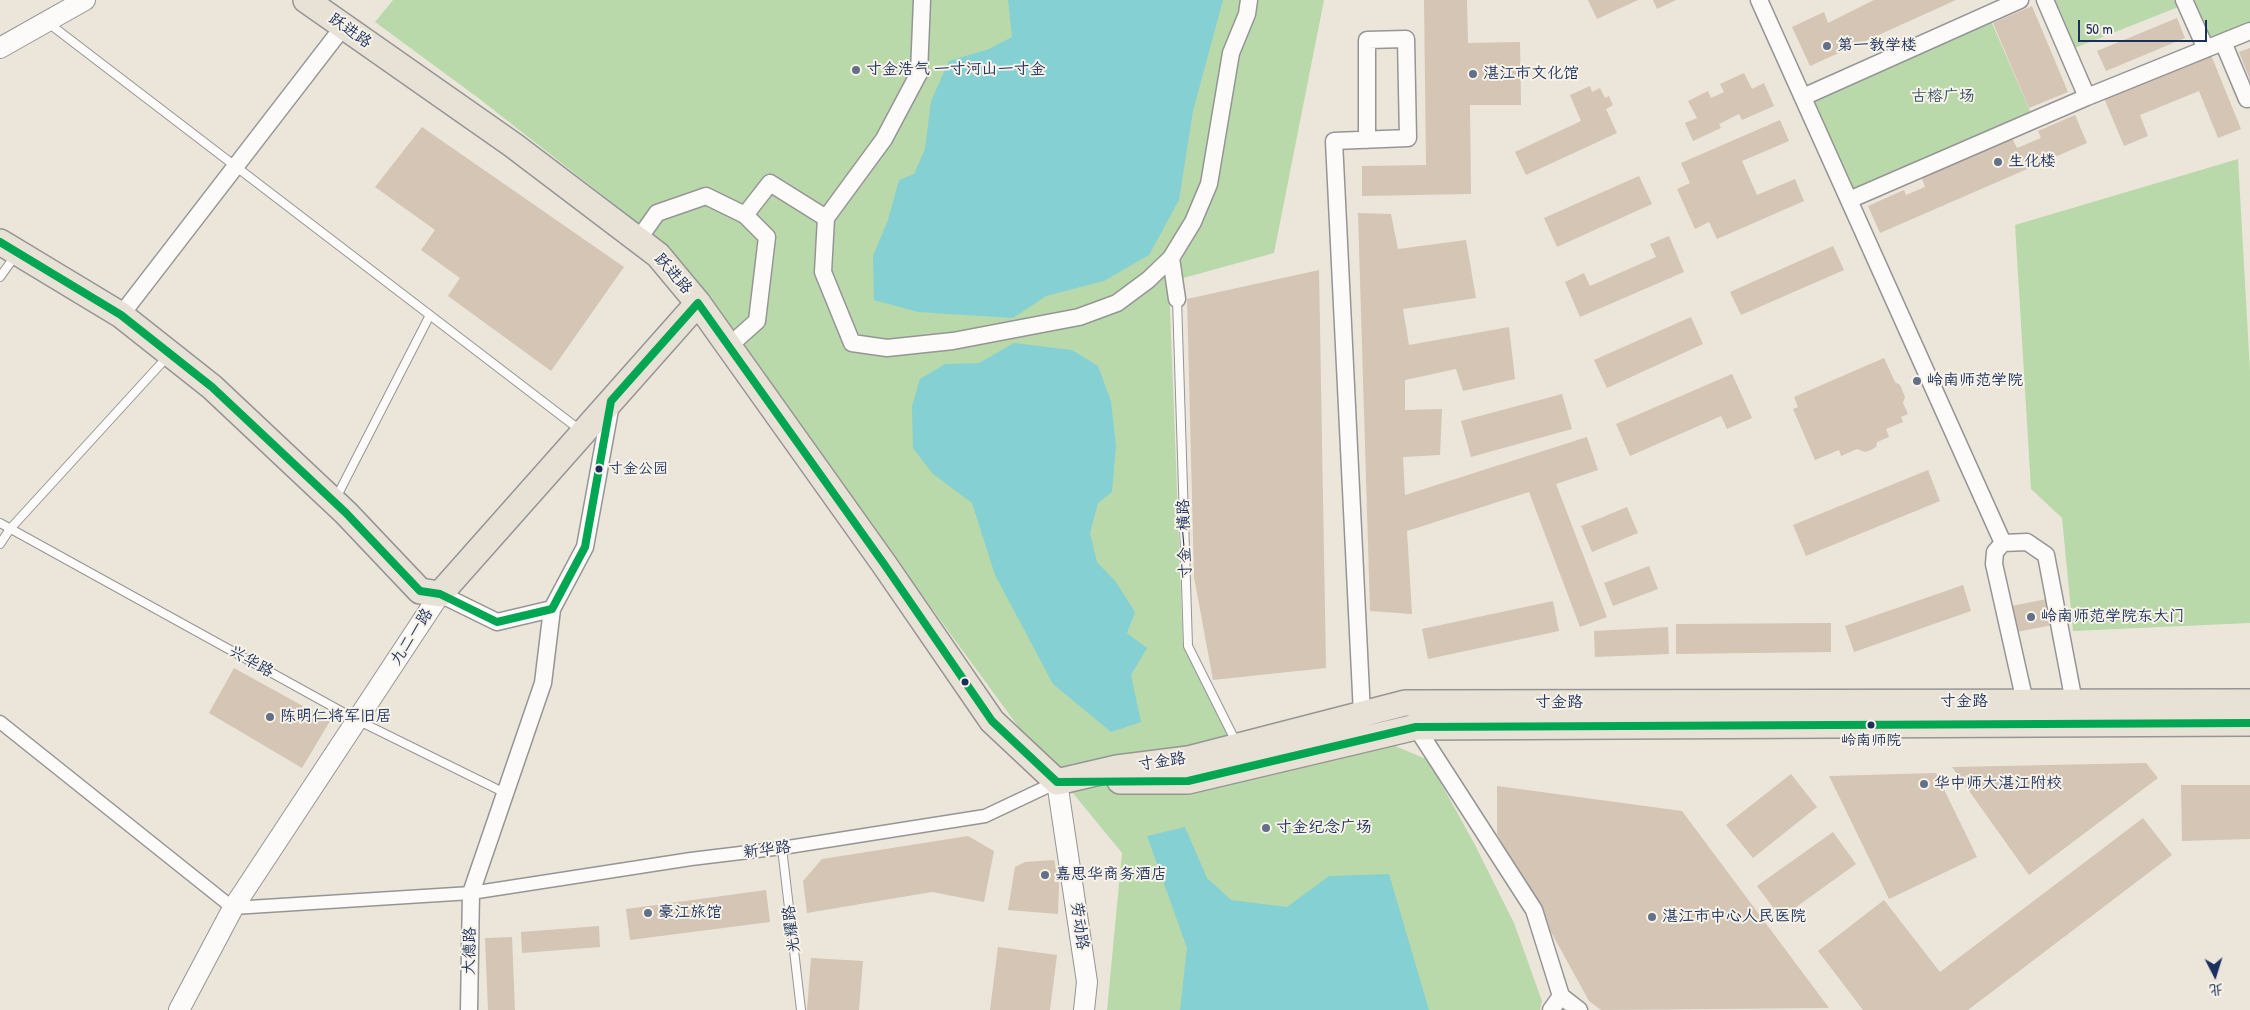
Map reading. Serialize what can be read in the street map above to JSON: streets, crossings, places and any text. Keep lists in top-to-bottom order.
{
  "streets": {
    "main road": ["跃进路", "九二一路", "寸金路"],
    "street": ["新华路", "劳动路", "大德路"],
    "lane": ["寸金一横路", "兴华路", "光耀路"]
  },
  "crossings": [
    ["跃进路", "九二一路"],
    ["跃进路", "寸金路"],
    ["跃进路", "新华路"],
    ["跃进路", "劳动路"],
    ["寸金一横路", "寸金路"],
    ["九二一路", "兴华路"],
    ["九二一路", "新华路"],
    ["兴华路", "大德路"],
    ["寸金路", "新华路"],
    ["寸金路", "劳动路"],
    ["新华路", "劳动路"],
    ["新华路", "光耀路"],
    ["新华路", "大德路"]
  ],
  "parks": ["古榕广场"],
  "places": [
    "第一教学楼",
    "寸金浩气 一寸河山一寸金",
    "湛江市文化馆",
    "生化楼",
    "岭南师范学院",
    "寸金公园",
    "岭南师范学院东大门",
    "陈明仁将军旧居",
    "岭南师院",
    "华中师大湛江附校",
    "寸金纪念广场",
    "嘉思华商务酒店",
    "豪江旅馆",
    "湛江市中心人民医院"
  ],
  "scale_bar": "50 m",
  "north": "bottom"
}
